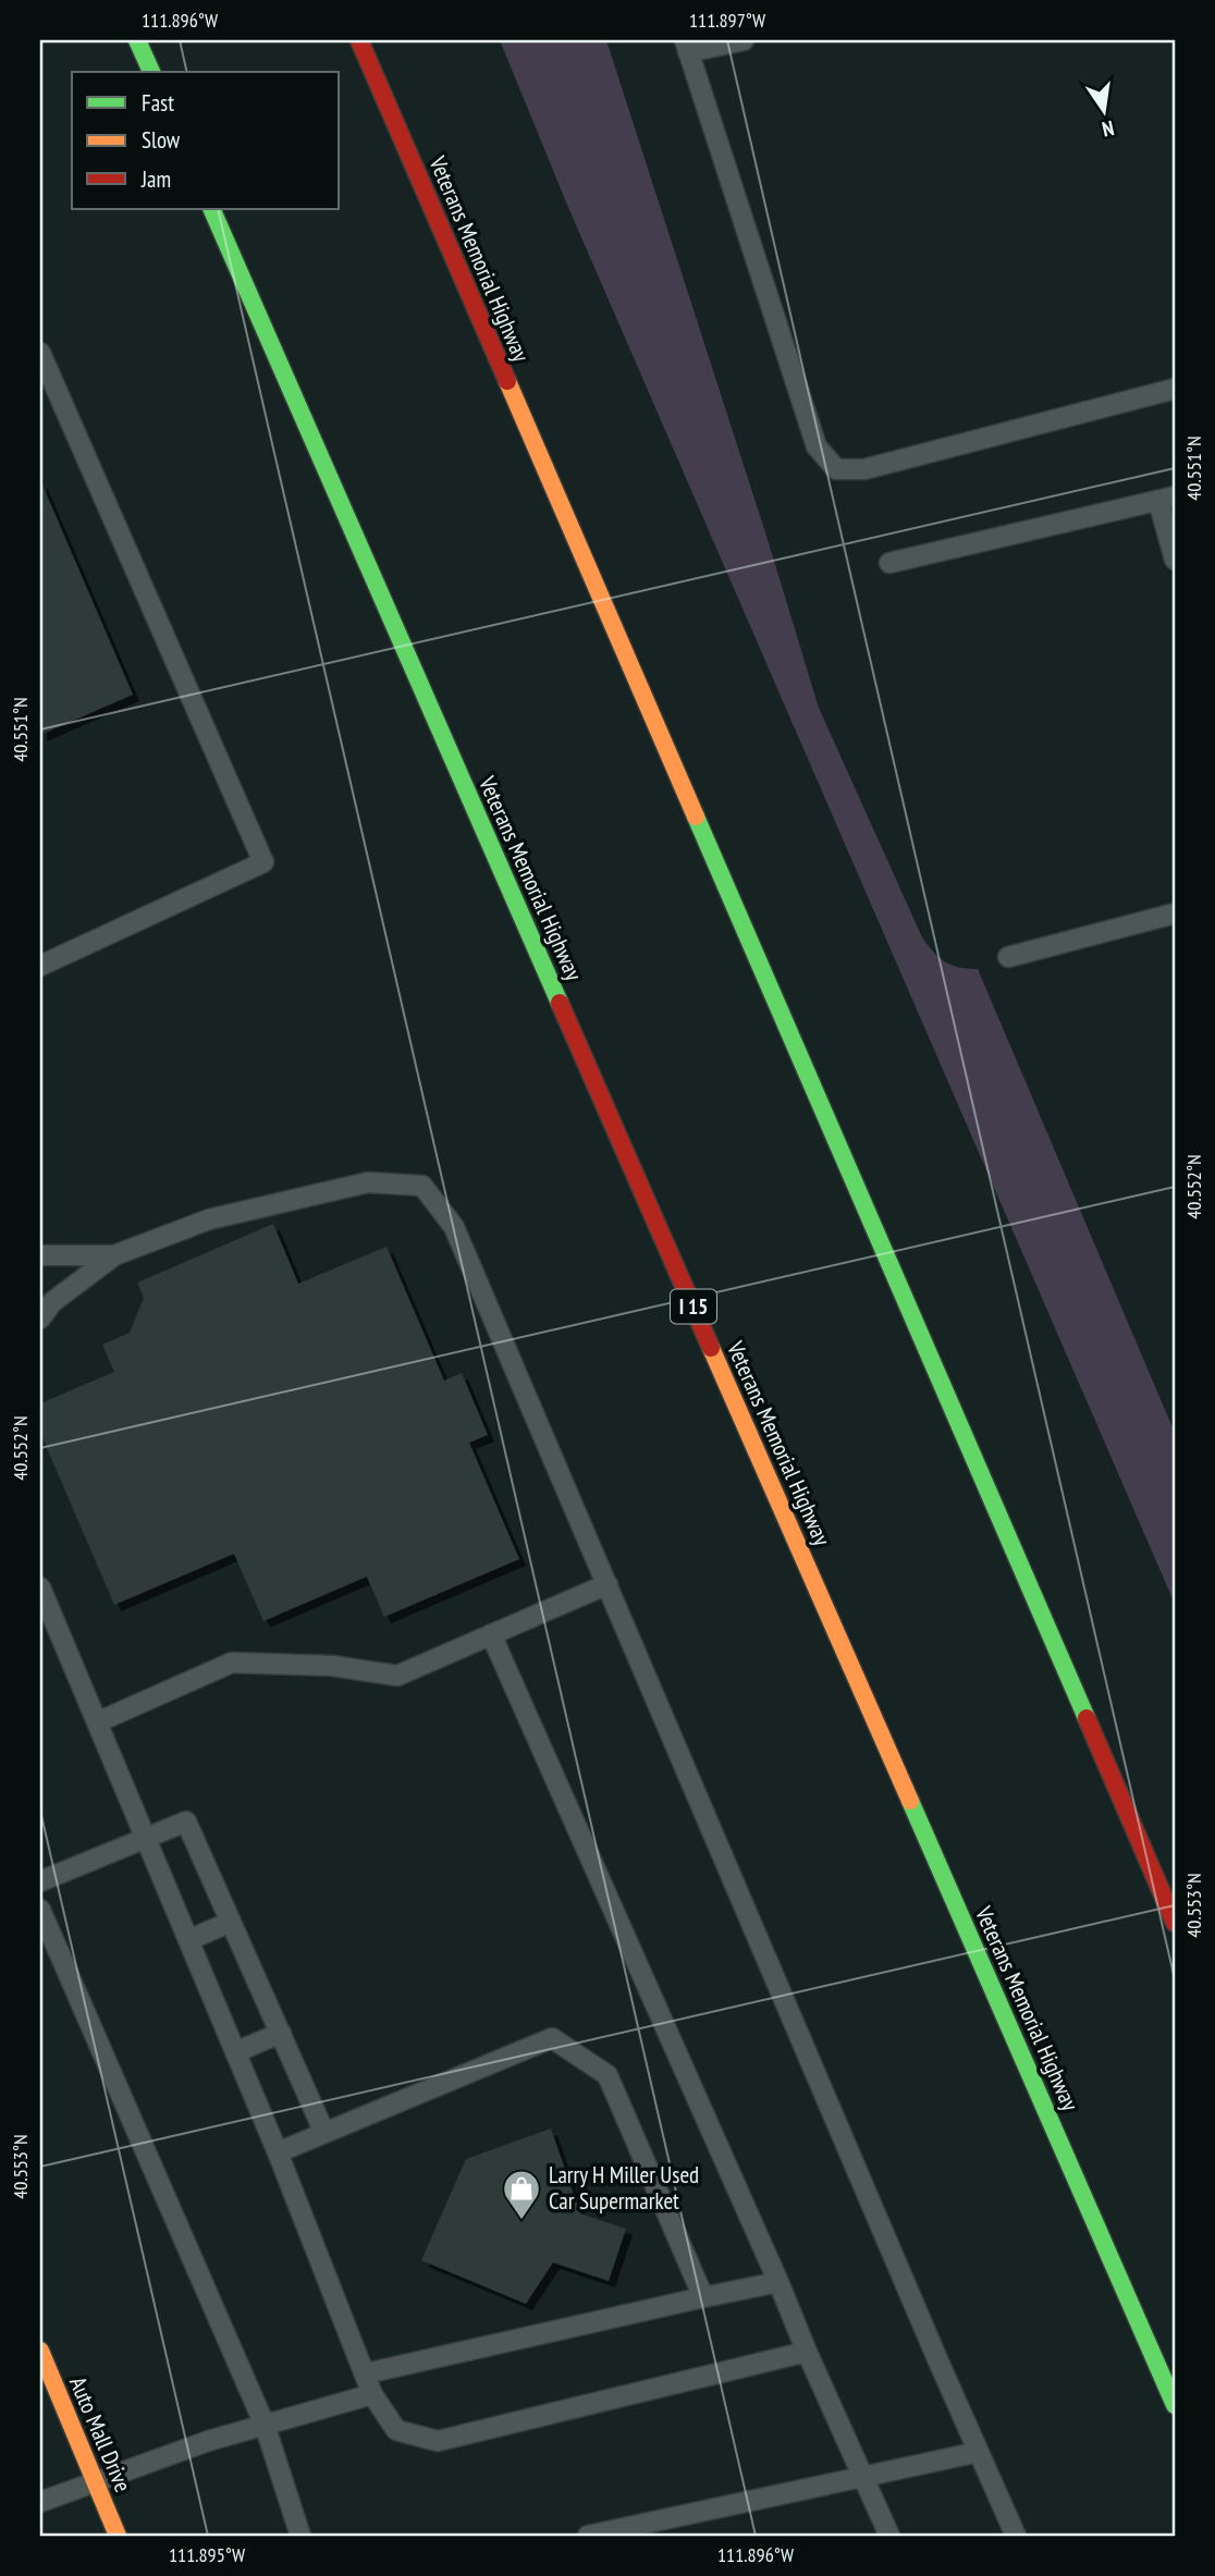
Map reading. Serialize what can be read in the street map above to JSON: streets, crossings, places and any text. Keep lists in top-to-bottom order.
{
  "streets": {
    "main road": ["Veterans Memorial Highway", "I 15", "Auto Mall Drive"]
  },
  "places": {
    "shop": ["Larry H Miller Used Car Supermarket"]
  },
  "legend": ["Fast", "Slow", "Jam"],
  "north": "bottom",
  "coordinates": [
    "111.896°W",
    "111.897°W",
    "40.551°N",
    "40.552°N",
    "40.553°N",
    "111.895°W"
  ]
}
